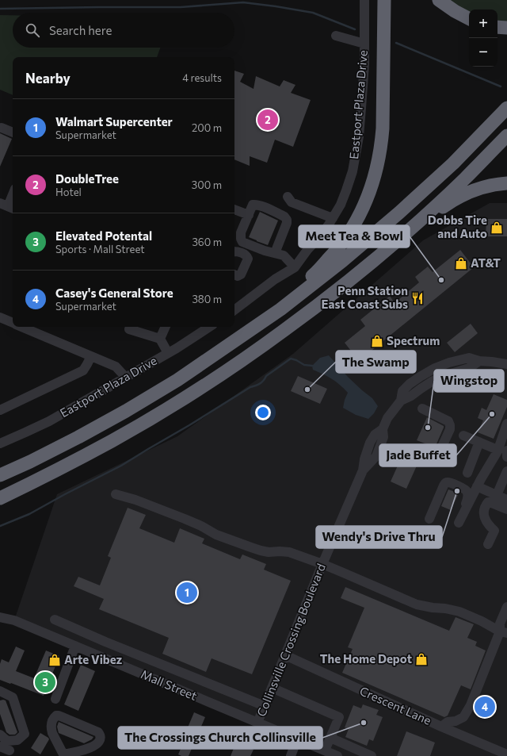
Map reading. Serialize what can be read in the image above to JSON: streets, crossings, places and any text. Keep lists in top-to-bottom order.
{
  "streets": {
    "street": [
      "Eastport Plaza Drive",
      "Collinsville Crossing Boulevard",
      "Mall Street",
      "Crescent Lane"
    ]
  },
  "crossings": [
    ["Collinsville Crossing Boulevard", "Mall Street"],
    ["Collinsville Crossing Boulevard", "Crescent Lane"]
  ],
  "places": {
    "shop": [
      "Dobbs Tire and Auto",
      "AT&T",
      "Spectrum",
      "The Home Depot",
      "Arte Vibez"
    ],
    "other": [
      "Meet Tea & Bowl",
      "The Swamp",
      "Jade Buffet",
      "Wingstop",
      "Wendy's Drive Thru",
      "The Crossings Church Collinsville"
    ],
    "restaurant": ["Penn Station East Coast Subs"]
  },
  "page": {
    "map_buttons": ["+", "−"],
    "search": "Search here",
    "heading": ["Nearby", "4 results"],
    "list": [
      {
        "mark": "1",
        "name": "Walmart Supercenter",
        "note": "Supermarket",
        "value": "200 m"
      },
      {
        "mark": "2",
        "name": "DoubleTree",
        "note": "Hotel",
        "value": "300 m"
      },
      {
        "mark": "3",
        "name": "Elevated Potental",
        "note": "Sports · Mall Street",
        "value": "360 m"
      },
      {
        "mark": "4",
        "name": "Casey's General Store",
        "note": "Supermarket",
        "value": "380 m"
      }
    ],
    "pins": [
      "2",
      "1",
      "3",
      "4"
    ]
  }
}
